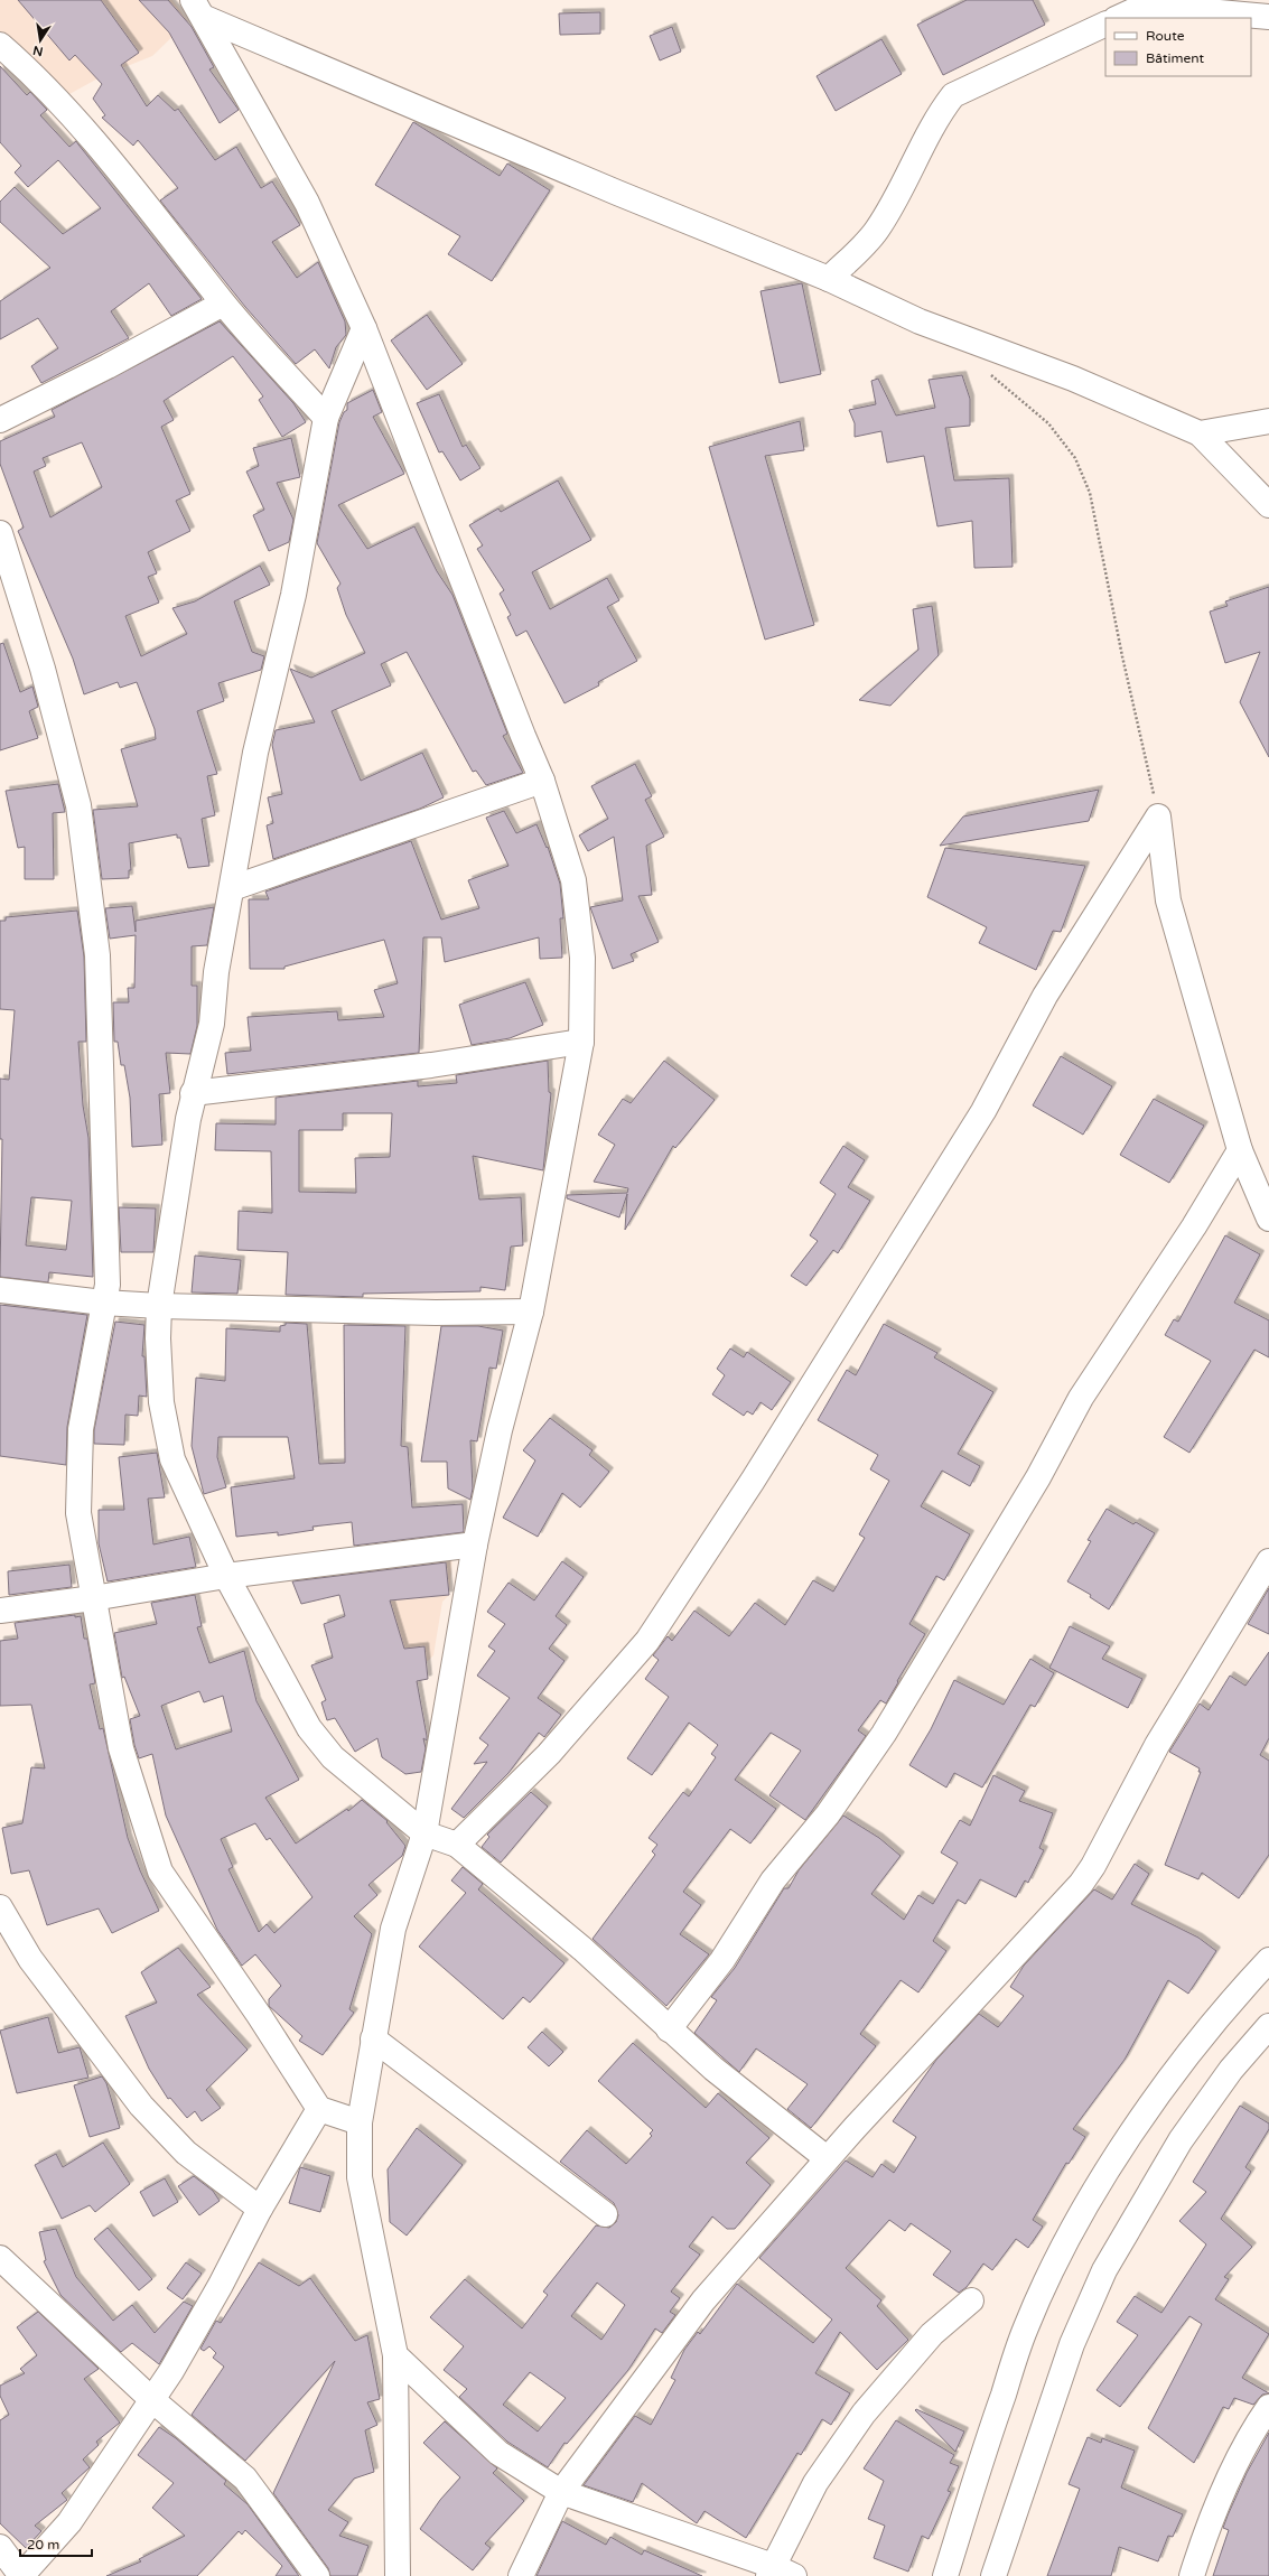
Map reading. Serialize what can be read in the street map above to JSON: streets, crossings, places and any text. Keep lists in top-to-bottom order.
{
  "legend": ["Route", "Bâtiment"],
  "scale_bar": "20 m",
  "north": "bottom"
}
